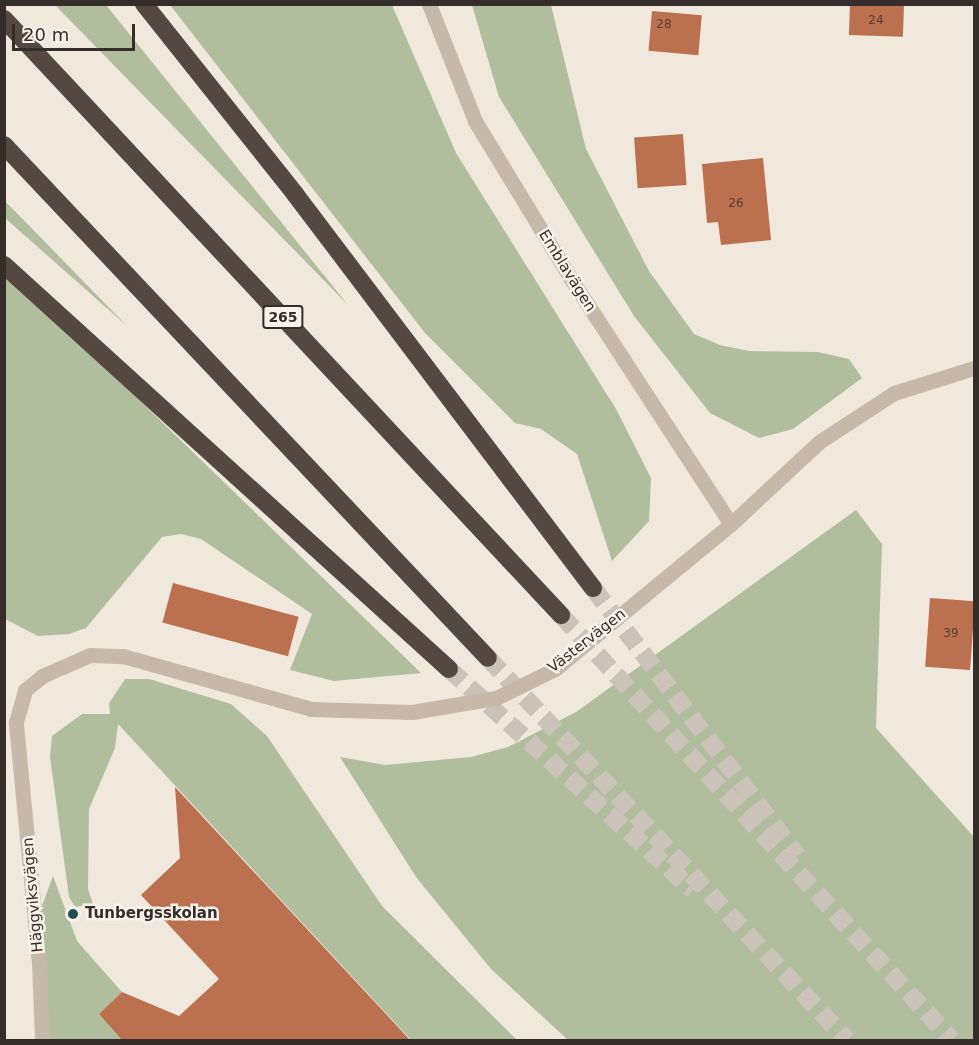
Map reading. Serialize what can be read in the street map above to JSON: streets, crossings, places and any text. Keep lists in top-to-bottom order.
{
  "streets": {
    "highway": ["265"],
    "street": ["Emblavägen", "Västervägen", "Häggviksvägen"]
  },
  "crossings": [
    ["Emblavägen", "Västervägen"],
    ["Västervägen", "Häggviksvägen"]
  ],
  "places": ["Tunbergsskolan"],
  "house_numbers": [
    "24",
    "28",
    "26",
    "39"
  ],
  "scale_bar": "20 m"
}
